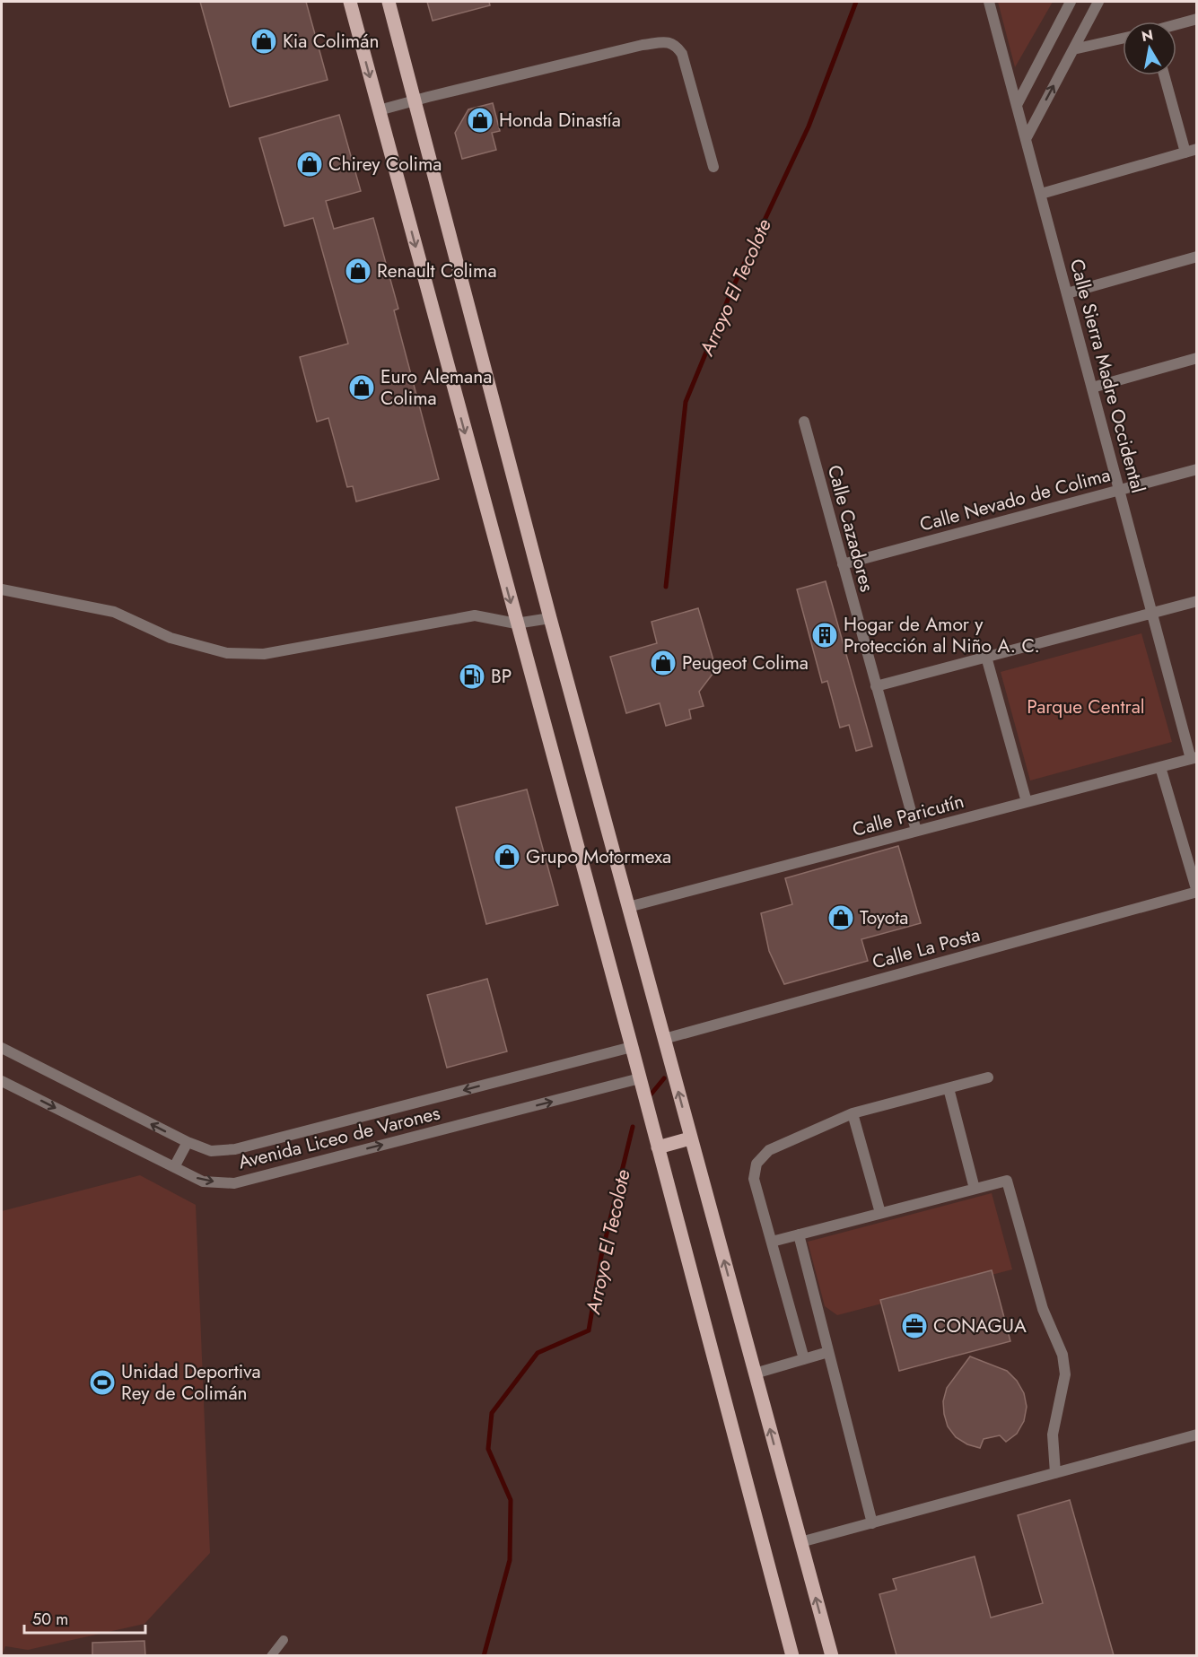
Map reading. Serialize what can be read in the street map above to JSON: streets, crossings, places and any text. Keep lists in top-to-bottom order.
{
  "streets": {
    "street": [
      "Calle Sierra Madre Occidental",
      "Calle Nevado de Colima",
      "Calle Cazadores",
      "Calle Paricutín",
      "Calle La Posta",
      "Avenida Liceo de Varones"
    ]
  },
  "crossings": [
    ["Calle Sierra Madre Occidental", "Calle Nevado de Colima"],
    ["Calle Sierra Madre Occidental", "Calle Paricutín"],
    ["Calle Nevado de Colima", "Calle Cazadores"],
    ["Calle Cazadores", "Calle Paricutín"]
  ],
  "water": ["Arroyo El Tecolote"],
  "parks": ["Parque Central"],
  "places": {
    "shop": [
      "Kia Colimán",
      "Honda Dinastía",
      "Chirey Colima",
      "Renault Colima",
      "Euro Alemana Colima",
      "Peugeot Colima",
      "Grupo Motormexa",
      "Toyota"
    ],
    "building": ["Hogar de Amor y Protección al Niño A. C."],
    "fuel station": ["BP"],
    "office": ["CONAGUA"],
    "sports": ["Unidad Deportiva Rey de Colimán"]
  },
  "scale_bar": "50 m",
  "north": "top"
}
